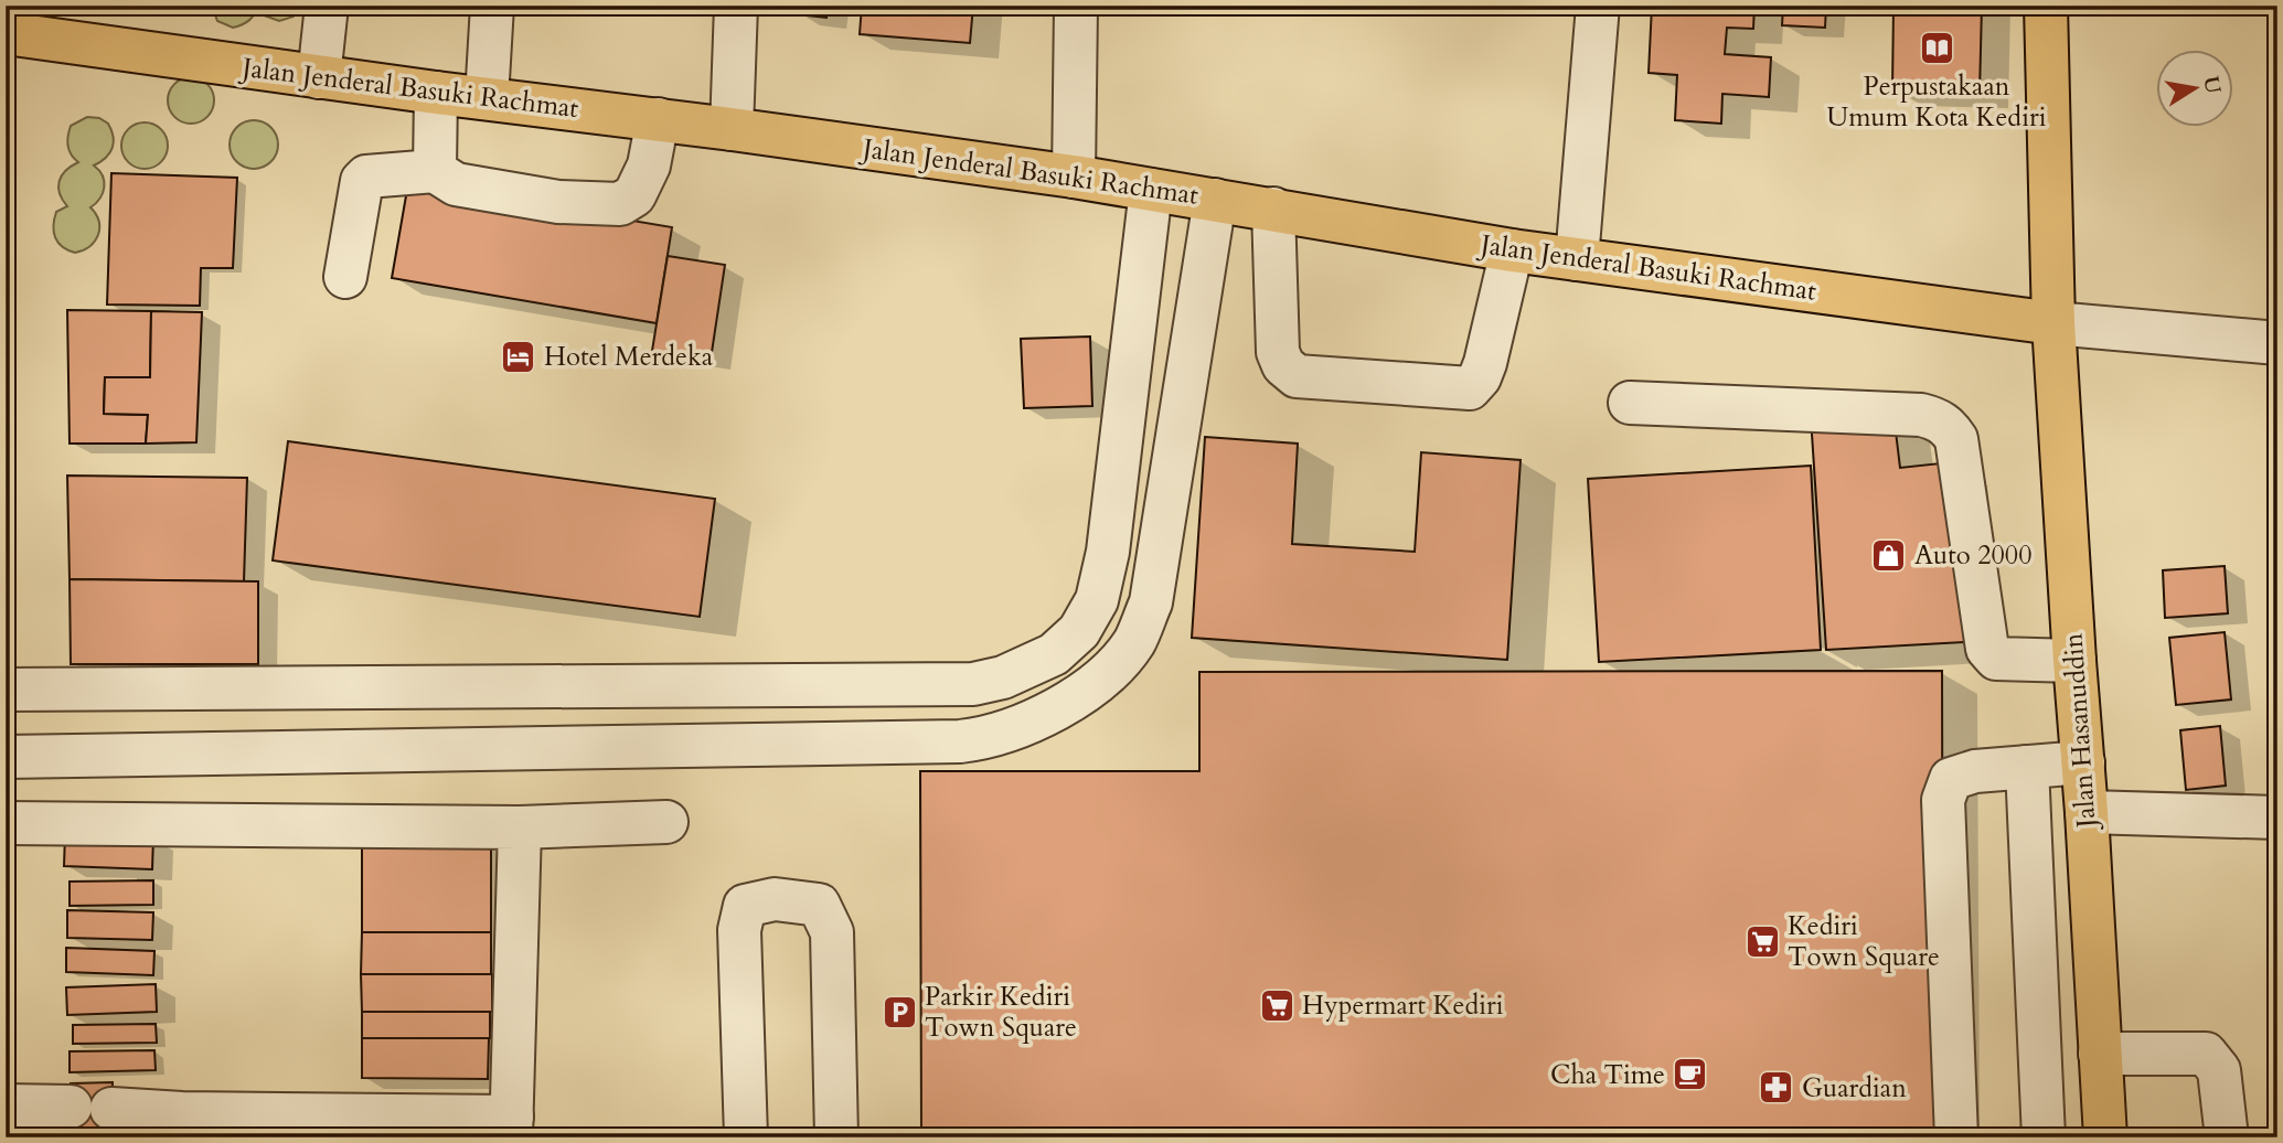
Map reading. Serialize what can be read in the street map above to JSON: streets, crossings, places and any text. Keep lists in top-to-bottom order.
{
  "streets": {
    "main road": ["Jalan Jenderal Basuki Rachmat", "Jalan Hasanuddin"]
  },
  "crossings": [
    ["Jalan Jenderal Basuki Rachmat", "Jalan Hasanuddin"]
  ],
  "places": {
    "library": ["Perpustakaan Umum Kota Kediri"],
    "hotel": ["Hotel Merdeka"],
    "shop": ["Auto 2000"],
    "supermarket": ["Kediri Town Square", "Hypermart Kediri"],
    "parking": ["Parkir Kediri Town Square"],
    "cafe": ["Cha Time"],
    "pharmacy": ["Guardian"]
  },
  "north": "right"
}
